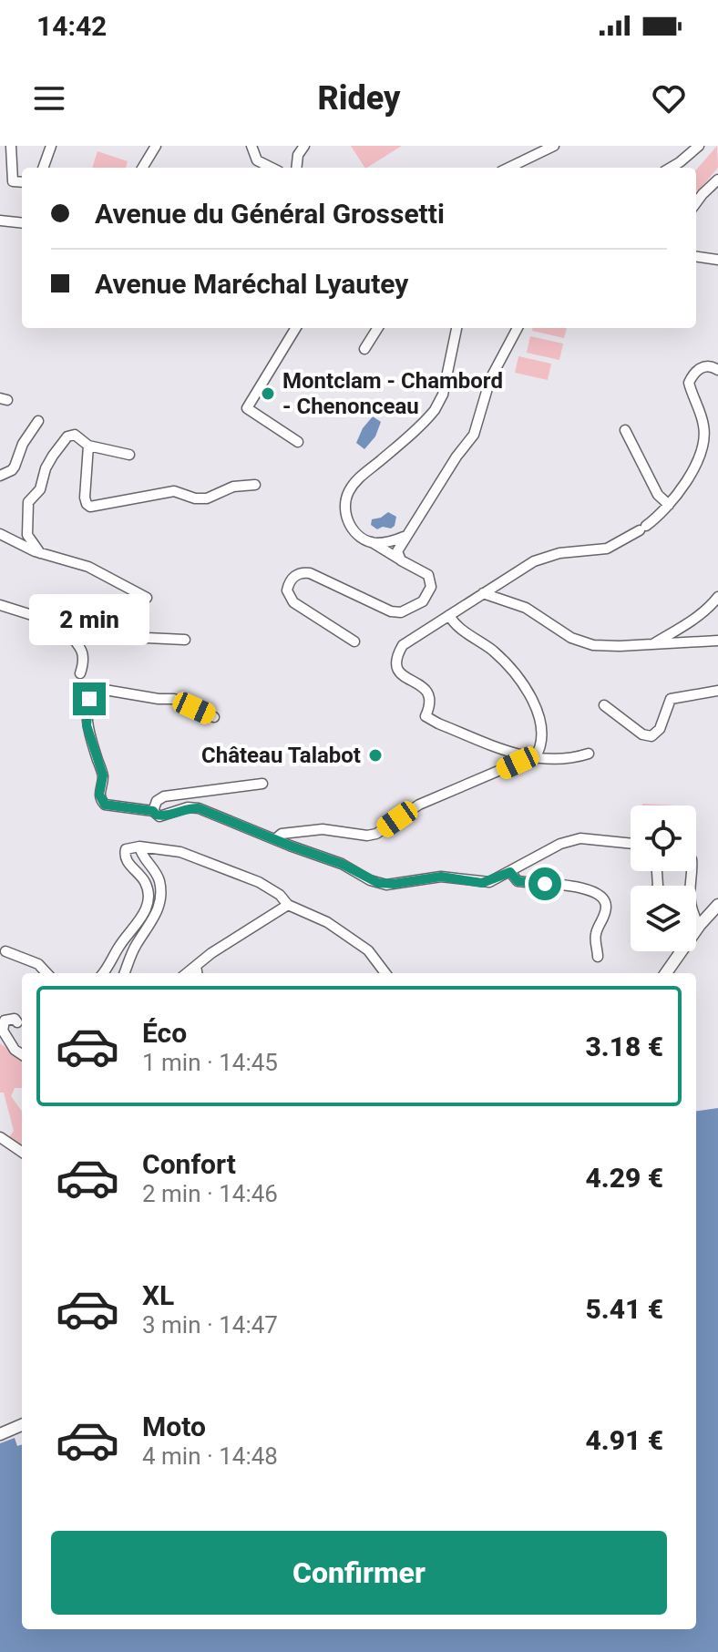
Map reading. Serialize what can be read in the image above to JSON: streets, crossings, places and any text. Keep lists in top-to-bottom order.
{
  "places": ["Montclam - Chambord - Chenonceau", "Château Talabot"],
  "page": {
    "status": "14:42",
    "header": "Ridey",
    "banner": ["Avenue du Général Grossetti", "Avenue Maréchal Lyautey"],
    "bubble": "2 min",
    "list": [
      {
        "name": "Éco",
        "note": "1 min · 14:45",
        "value": "3.18 €"
      },
      {
        "name": "Confort",
        "note": "2 min · 14:46",
        "value": "4.29 €"
      },
      {
        "name": "XL",
        "note": "3 min · 14:47",
        "value": "5.41 €"
      },
      {
        "name": "Moto",
        "note": "4 min · 14:48",
        "value": "4.91 €"
      }
    ],
    "buttons": "Confirmer"
  }
}
